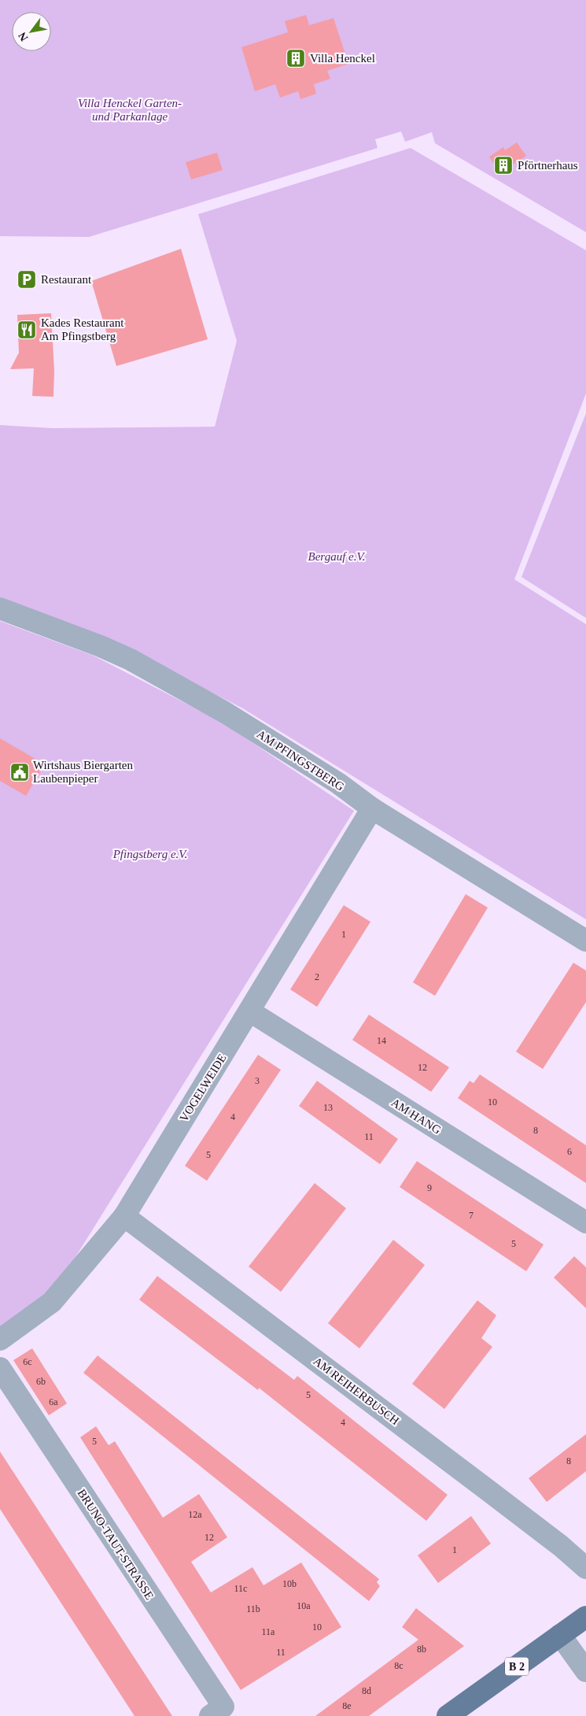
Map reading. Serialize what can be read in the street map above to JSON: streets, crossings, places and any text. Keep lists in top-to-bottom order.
{
  "streets": {
    "main road": ["B 2"],
    "street": [
      "AM PFINGSTBERG",
      "VOGELWEIDE",
      "AM HANG",
      "AM REIHERBUSCH",
      "BRUNO-TAUT-STRASSE"
    ]
  },
  "crossings": [
    ["AM PFINGSTBERG", "VOGELWEIDE"],
    ["VOGELWEIDE", "AM HANG"],
    ["VOGELWEIDE", "AM REIHERBUSCH"]
  ],
  "parks": ["Villa Henckel Garten- und Parkanlage", "Bergauf e.V.", "Pfingstberg e.V."],
  "places": {
    "building": ["Villa Henckel", "Pförtnerhaus"],
    "parking": ["Restaurant"],
    "restaurant": ["Kades Restaurant Am Pfingstberg"],
    "public building": ["Wirtshaus Biergarten Laubenpieper"]
  },
  "house_numbers": [
    "1",
    "2",
    "14",
    "12",
    "3",
    "10",
    "13",
    "4",
    "8",
    "11",
    "6",
    "5",
    "9",
    "7",
    "5",
    "6c",
    "6b",
    "5",
    "6a",
    "4",
    "5",
    "8",
    "12a",
    "12",
    "1",
    "10b",
    "11c",
    "10a",
    "11b",
    "10",
    "11a",
    "8b",
    "11",
    "8c",
    "8d",
    "8e"
  ],
  "north": "bottom left"
}
